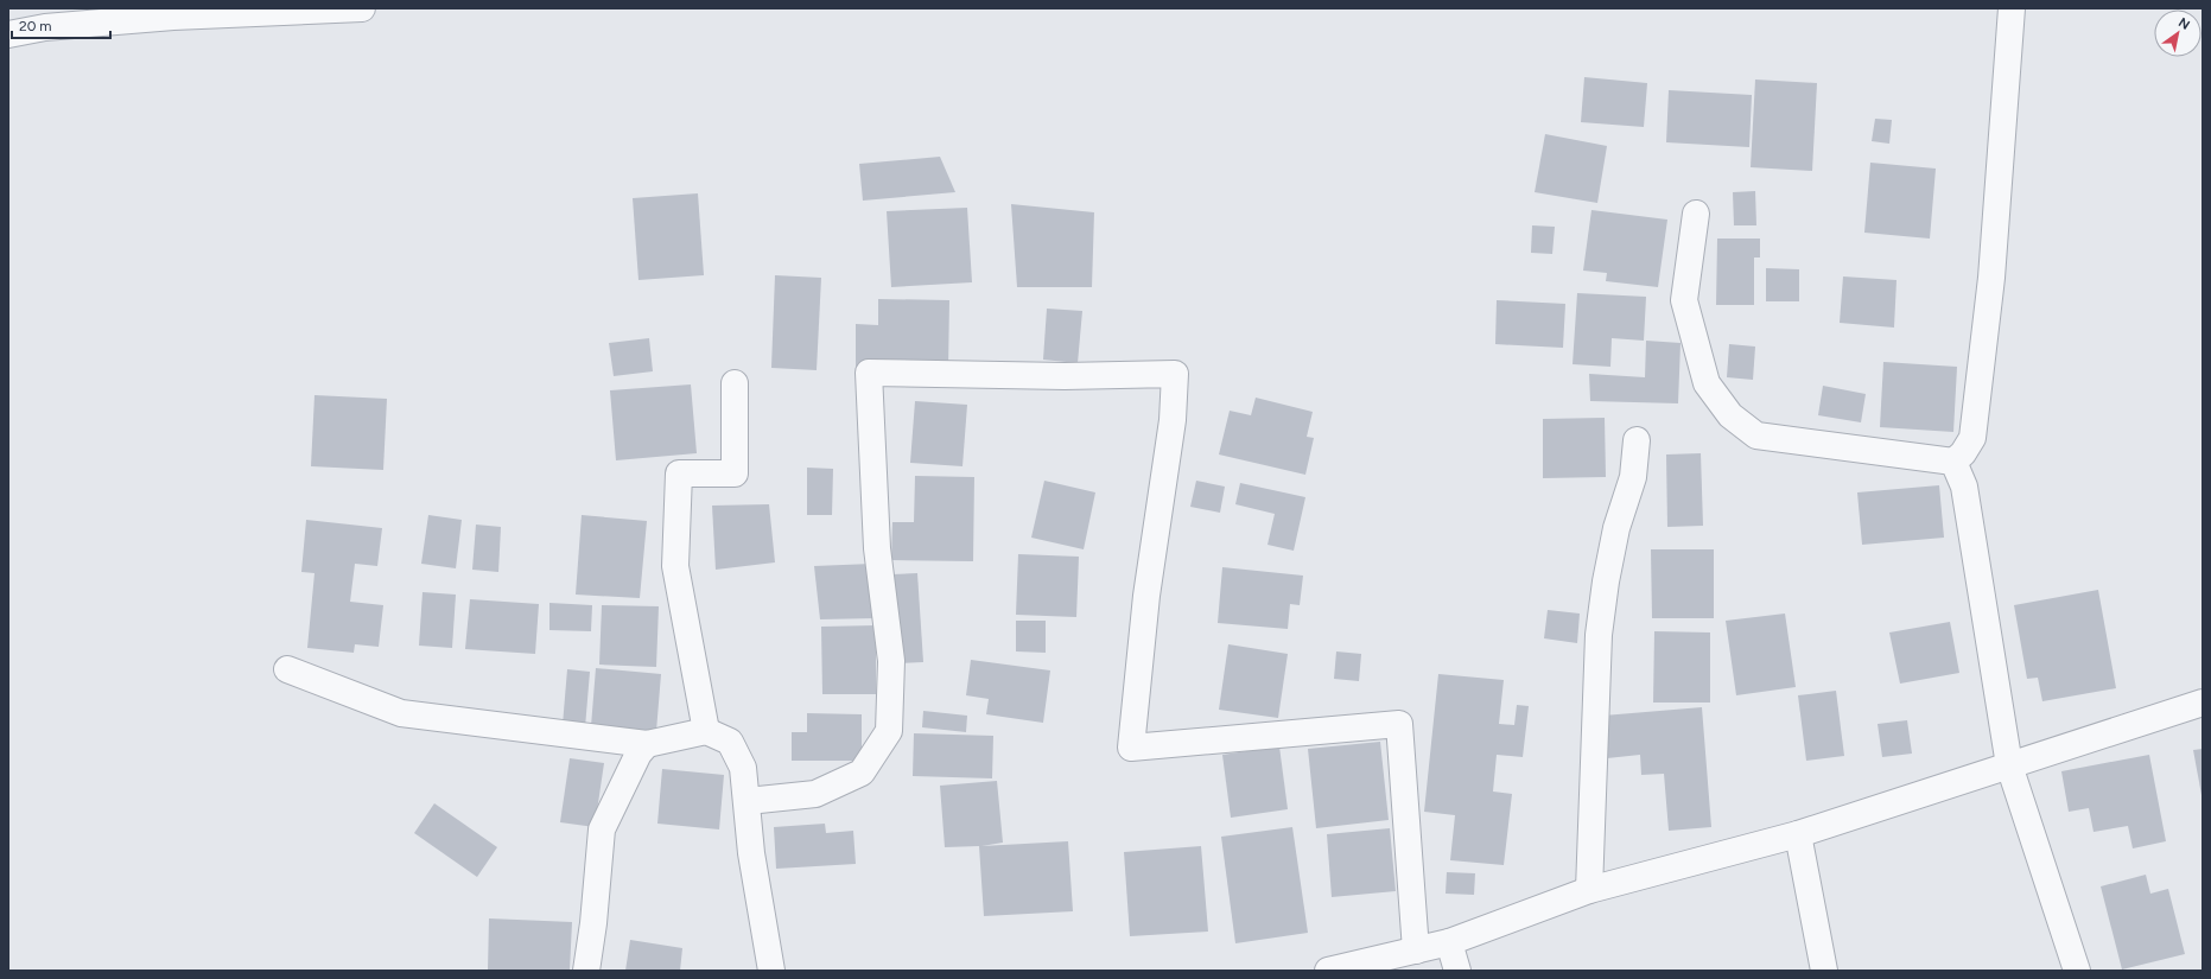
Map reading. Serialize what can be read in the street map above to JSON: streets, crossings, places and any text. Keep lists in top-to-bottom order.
{
  "scale_bar": "20 m",
  "north": "top right"
}
